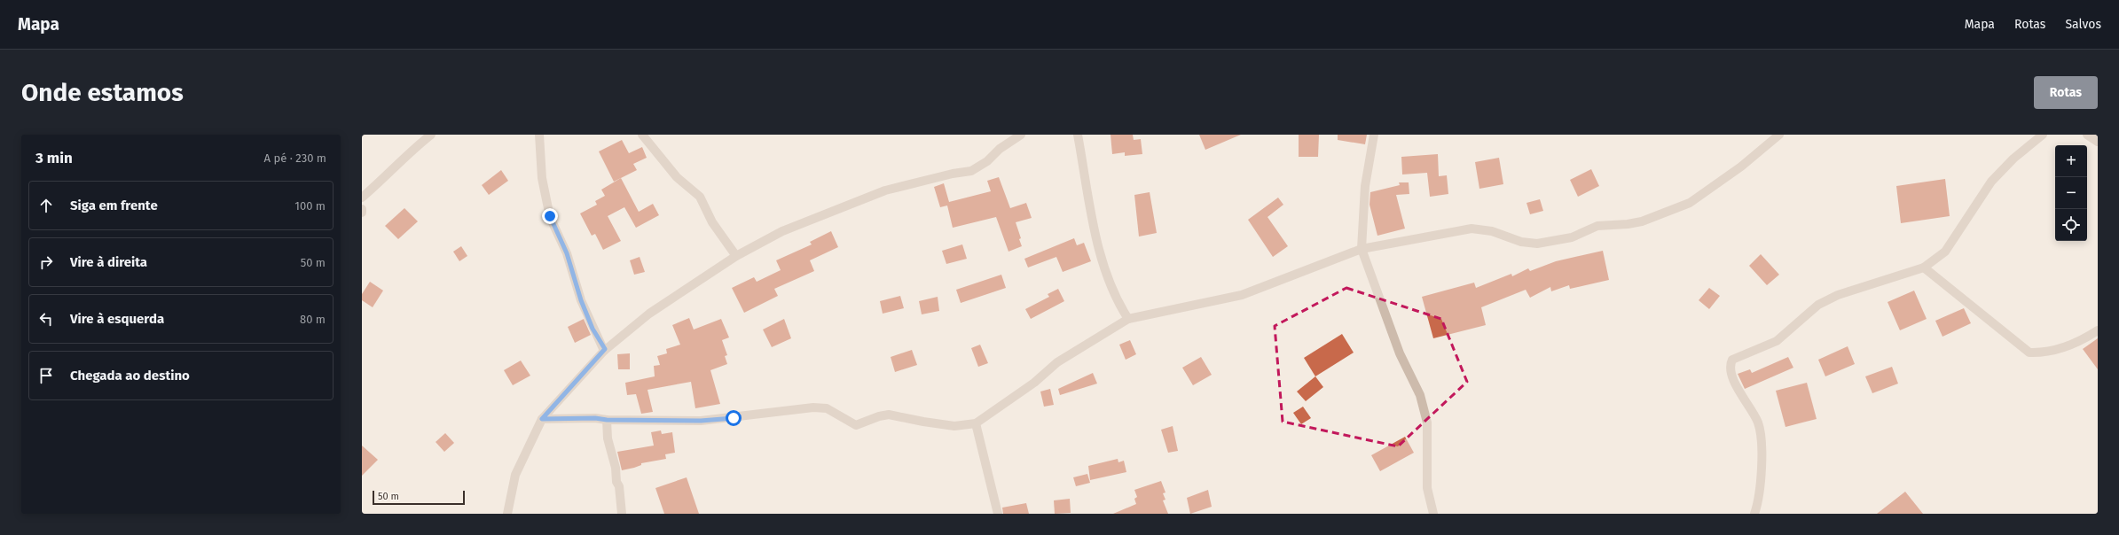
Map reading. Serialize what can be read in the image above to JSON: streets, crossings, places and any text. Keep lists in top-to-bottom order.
{
  "scale_bar": "50 m",
  "page": {
    "header": "Mapa",
    "nav": ["Mapa", "Rotas", "Salvos"],
    "buttons": "Rotas",
    "title": "Onde estamos",
    "heading": ["3 min", "A pé · 230 m"],
    "map_buttons": ["+", "−"],
    "list": [
      ["Siga em frente", "100 m"],
      ["Vire à direita", "50 m"],
      ["Vire à esquerda", "80 m"],
      "Chegada ao destino"
    ],
    "scale": "50 m"
  }
}
